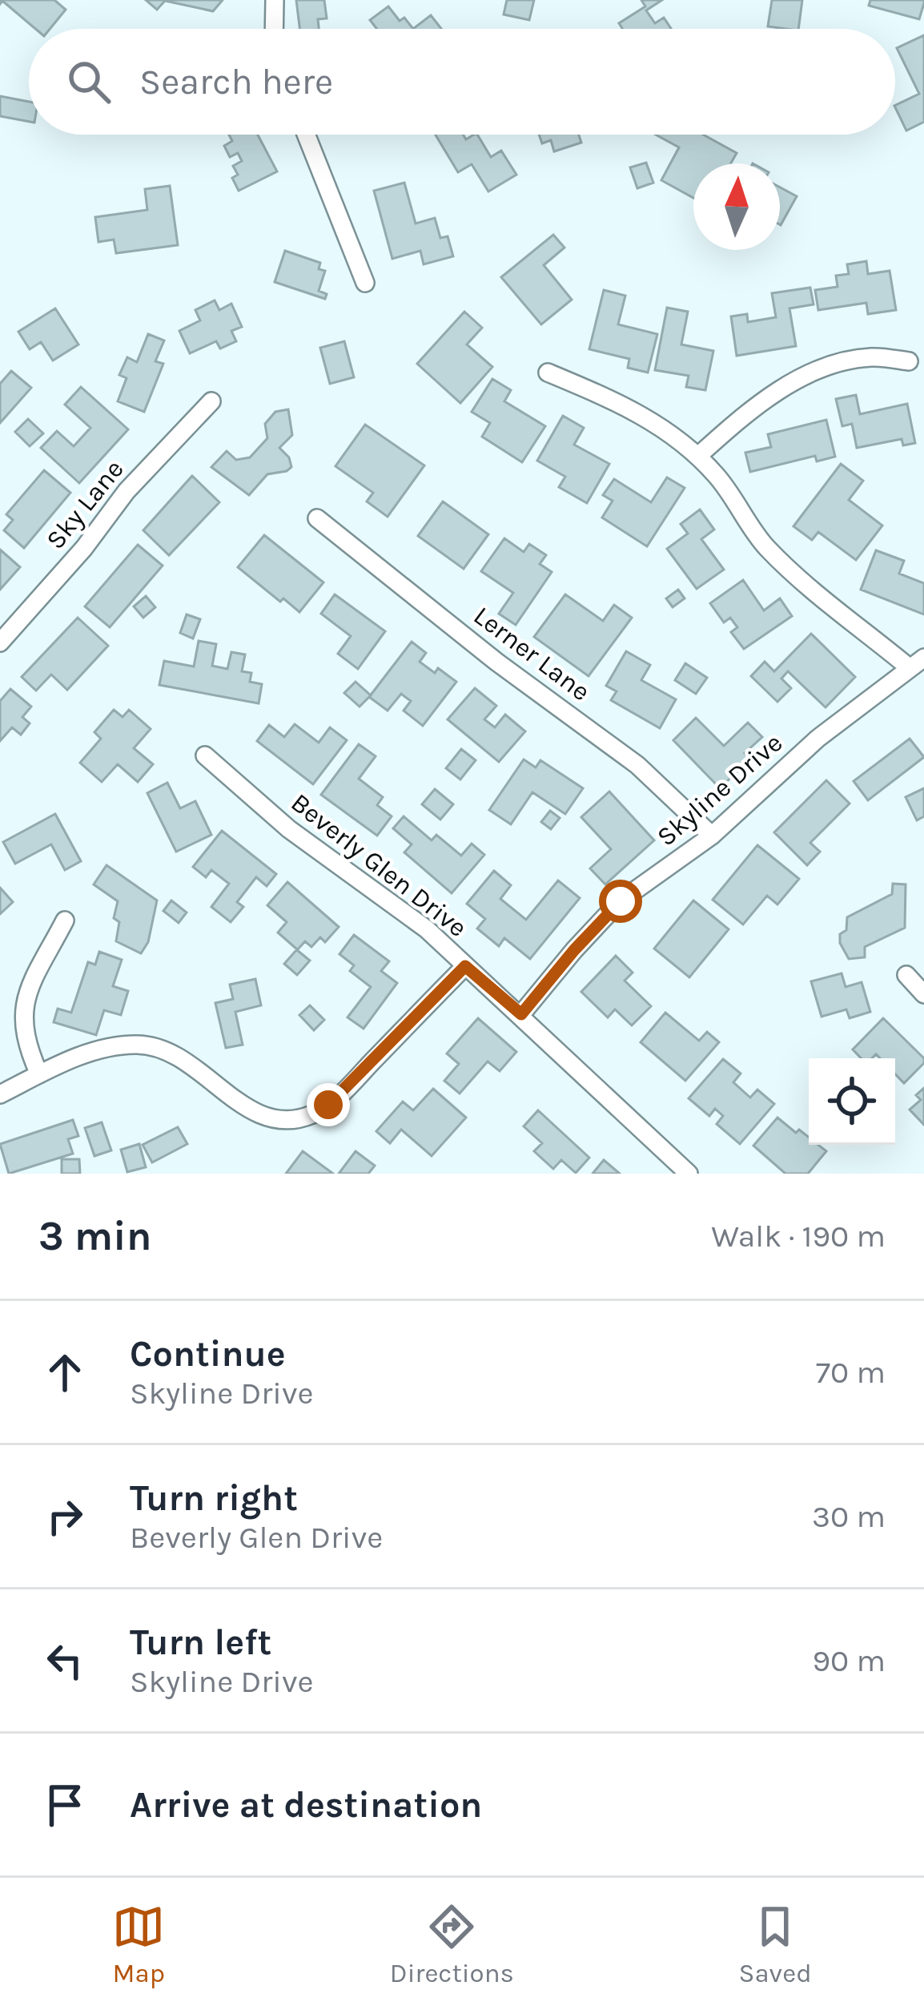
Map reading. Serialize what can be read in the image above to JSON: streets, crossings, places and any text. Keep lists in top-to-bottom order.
{
  "streets": {
    "street": [
      "Sky Lane",
      "Lerner Lane",
      "Skyline Drive",
      "Beverly Glen Drive"
    ]
  },
  "crossings": [
    ["Lerner Lane", "Skyline Drive"],
    ["Skyline Drive", "Beverly Glen Drive"]
  ],
  "north": "top",
  "page": {
    "search": "Search here",
    "heading": ["3 min", "Walk · 190 m"],
    "list": [
      ["Continue", "Skyline Drive", "70 m"],
      ["Turn right", "Beverly Glen Drive", "30 m"],
      ["Turn left", "Skyline Drive", "90 m"],
      "Arrive at destination"
    ],
    "nav": ["Map", "Directions", "Saved"]
  }
}
